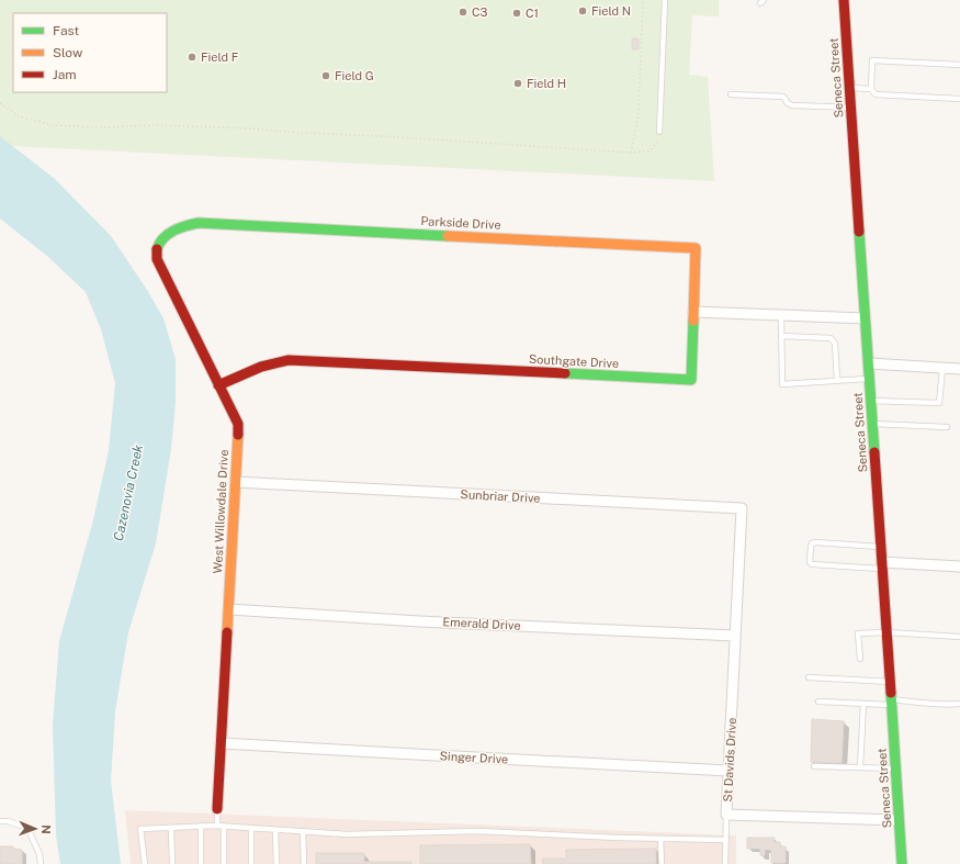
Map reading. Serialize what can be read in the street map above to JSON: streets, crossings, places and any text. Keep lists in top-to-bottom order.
{
  "streets": {
    "street": [
      "Seneca Street",
      "Parkside Drive",
      "Southgate Drive",
      "Sunbriar Drive",
      "West Willowdale Drive",
      "Emerald Drive",
      "Singer Drive",
      "St Davids Drive"
    ]
  },
  "crossings": [
    ["Seneca Street", "St Davids Drive"],
    ["Parkside Drive", "Southgate Drive"],
    ["Parkside Drive", "West Willowdale Drive"],
    ["Southgate Drive", "West Willowdale Drive"],
    ["Sunbriar Drive", "West Willowdale Drive"],
    ["Sunbriar Drive", "St Davids Drive"],
    ["West Willowdale Drive", "Emerald Drive"],
    ["West Willowdale Drive", "Singer Drive"],
    ["Emerald Drive", "St Davids Drive"],
    ["Singer Drive", "St Davids Drive"]
  ],
  "water": ["Cazenovia Creek"],
  "places": [
    "Field N",
    "C3",
    "C1",
    "Field F",
    "Field G",
    "Field H"
  ],
  "legend": ["Fast", "Slow", "Jam"],
  "north": "right"
}
